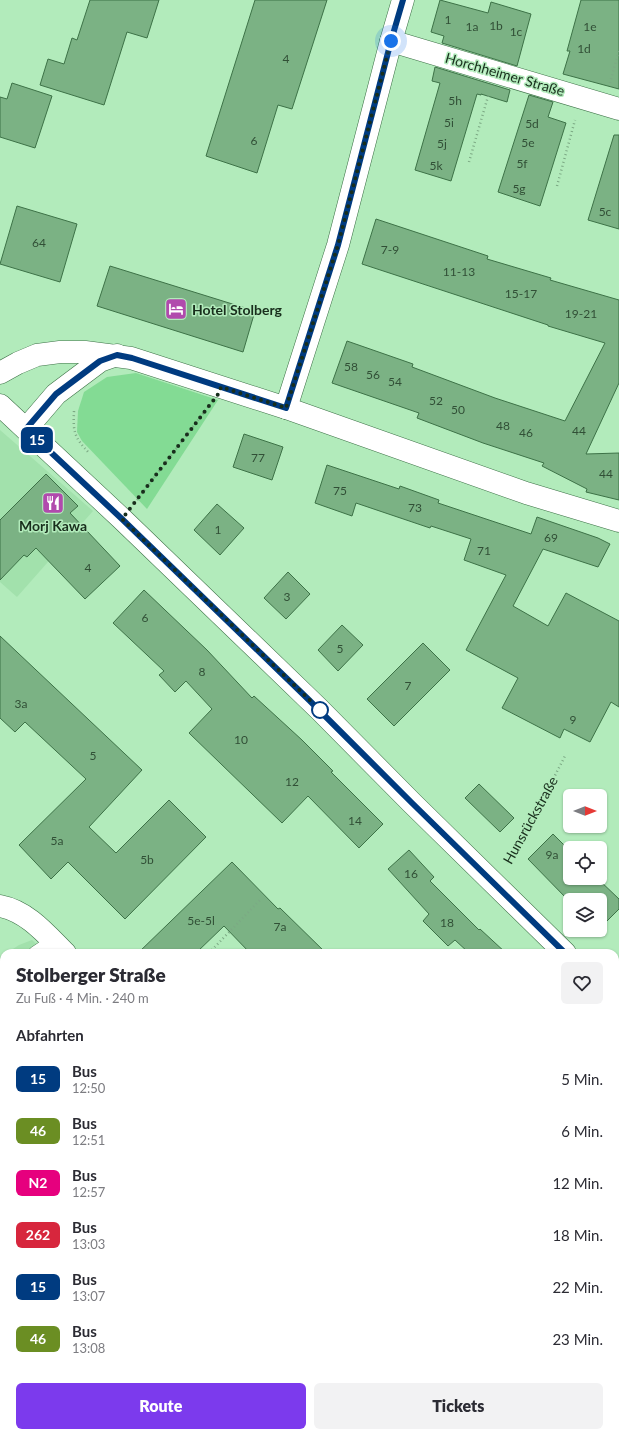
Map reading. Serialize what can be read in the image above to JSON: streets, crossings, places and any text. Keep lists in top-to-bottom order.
{
  "streets": {
    "street": ["Horchheimer Straße"],
    "path": ["Hunsrückstraße"]
  },
  "places": {
    "hotel": ["Hotel Stolberg"],
    "restaurant": ["Morj Kawa"]
  },
  "lines": ["bus line 15"],
  "house_numbers": [
    "1",
    "1b",
    "1a",
    "1e",
    "1c",
    "1d",
    "4",
    "5h",
    "5i",
    "5d",
    "6",
    "5e",
    "5j",
    "5f",
    "5k",
    "5g",
    "5c",
    "64",
    "7-9",
    "11-13",
    "15-17",
    "19-21",
    "58",
    "56",
    "54",
    "52",
    "50",
    "48",
    "44",
    "46",
    "77",
    "44",
    "75",
    "73",
    "1",
    "69",
    "71",
    "4",
    "3",
    "6",
    "5",
    "8",
    "7",
    "3a",
    "9",
    "10",
    "5",
    "12",
    "14",
    "5a",
    "9a",
    "5b",
    "16",
    "5e-5l",
    "18",
    "7a"
  ],
  "north": "right",
  "page": {
    "on_map": "15",
    "heading": [
      ["Stolberger Straße", "Zu Fuß · 4 Min. · 240 m"],
      "Abfahrten"
    ],
    "list": [
      {
        "mark": "15",
        "name": "Bus",
        "note": "12:50",
        "value": "5 Min."
      },
      {
        "mark": "46",
        "name": "Bus",
        "note": "12:51",
        "value": "6 Min."
      },
      {
        "mark": "N2",
        "name": "Bus",
        "note": "12:57",
        "value": "12 Min."
      },
      {
        "mark": "262",
        "name": "Bus",
        "note": "13:03",
        "value": "18 Min."
      },
      {
        "mark": "15",
        "name": "Bus",
        "note": "13:07",
        "value": "22 Min."
      },
      {
        "mark": "46",
        "name": "Bus",
        "note": "13:08",
        "value": "23 Min."
      }
    ],
    "buttons": ["Route", "Tickets"]
  }
}
